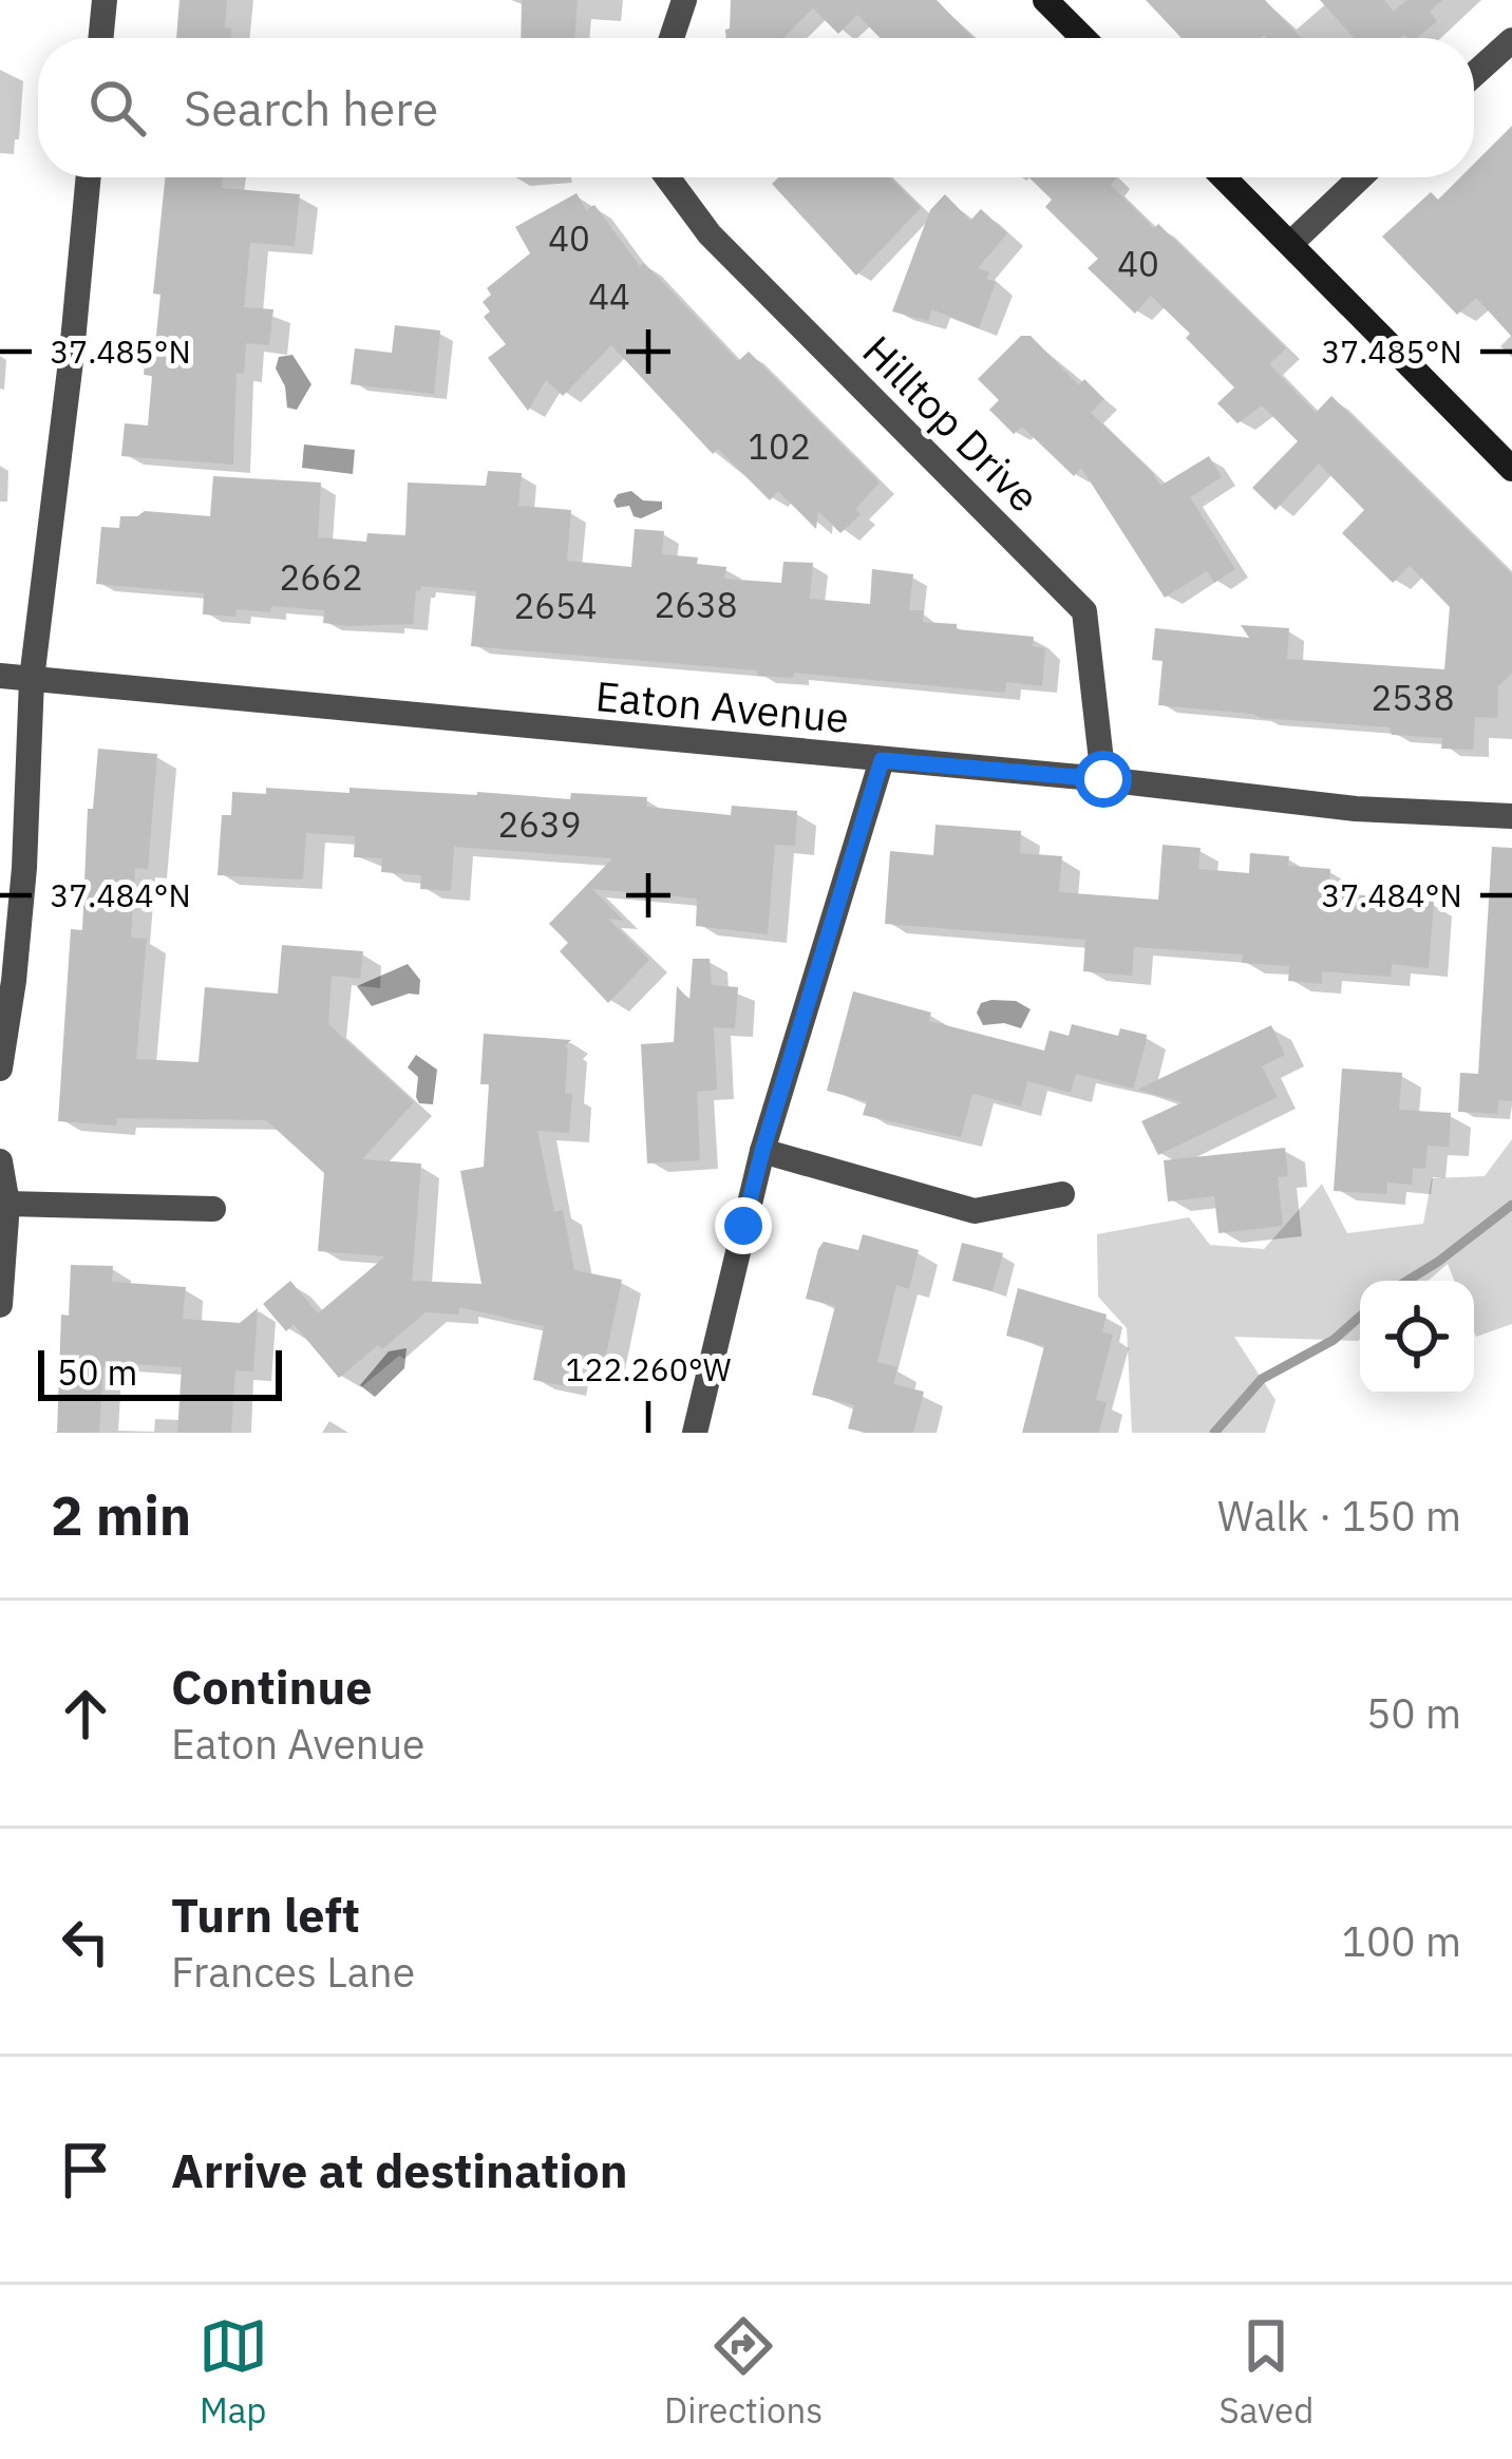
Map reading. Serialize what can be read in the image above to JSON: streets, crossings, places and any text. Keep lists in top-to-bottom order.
{
  "streets": {
    "street": ["Hilltop Drive", "Eaton Avenue"]
  },
  "crossings": [
    ["Hilltop Drive", "Eaton Avenue"]
  ],
  "house_numbers": [
    "40",
    "40",
    "44",
    "102",
    "2662",
    "2638",
    "2654",
    "2538",
    "2639"
  ],
  "scale_bar": "50 m",
  "page": {
    "search": "Search here",
    "scale": "50 m",
    "heading": ["2 min", "Walk · 150 m"],
    "list": [
      ["Continue", "Eaton Avenue", "50 m"],
      ["Turn left", "Frances Lane", "100 m"],
      "Arrive at destination"
    ],
    "nav": ["Map", "Directions", "Saved"]
  },
  "coordinates": ["37.485°N", "37.484°N", "122.260°W"]
}
